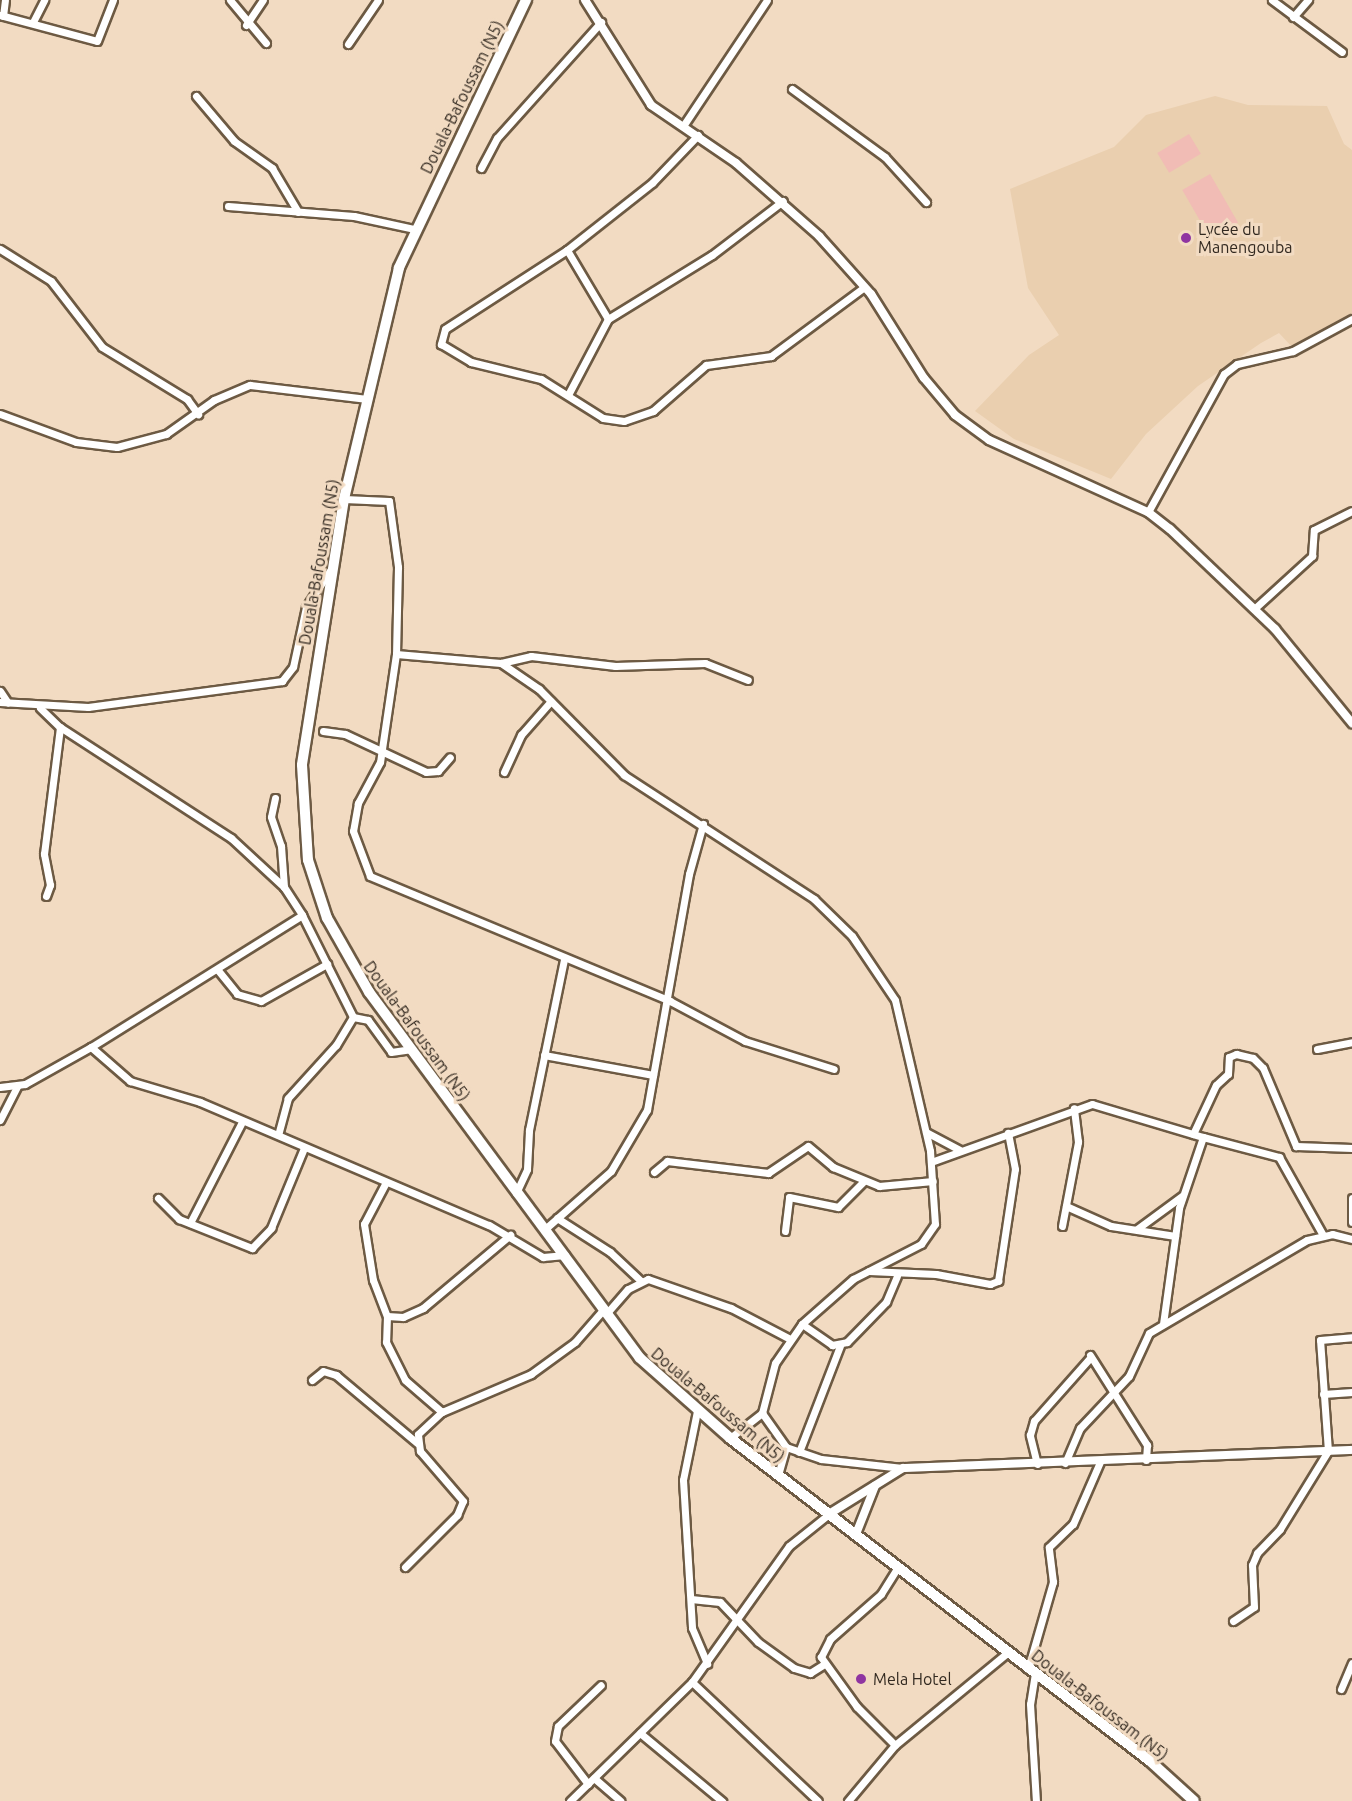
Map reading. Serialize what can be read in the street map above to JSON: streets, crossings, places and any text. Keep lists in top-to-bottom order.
{
  "streets": {
    "highway": ["Douala-Bafoussam (N5)"]
  },
  "places": ["Lycée du Manengouba", "Mela Hotel"]
}
